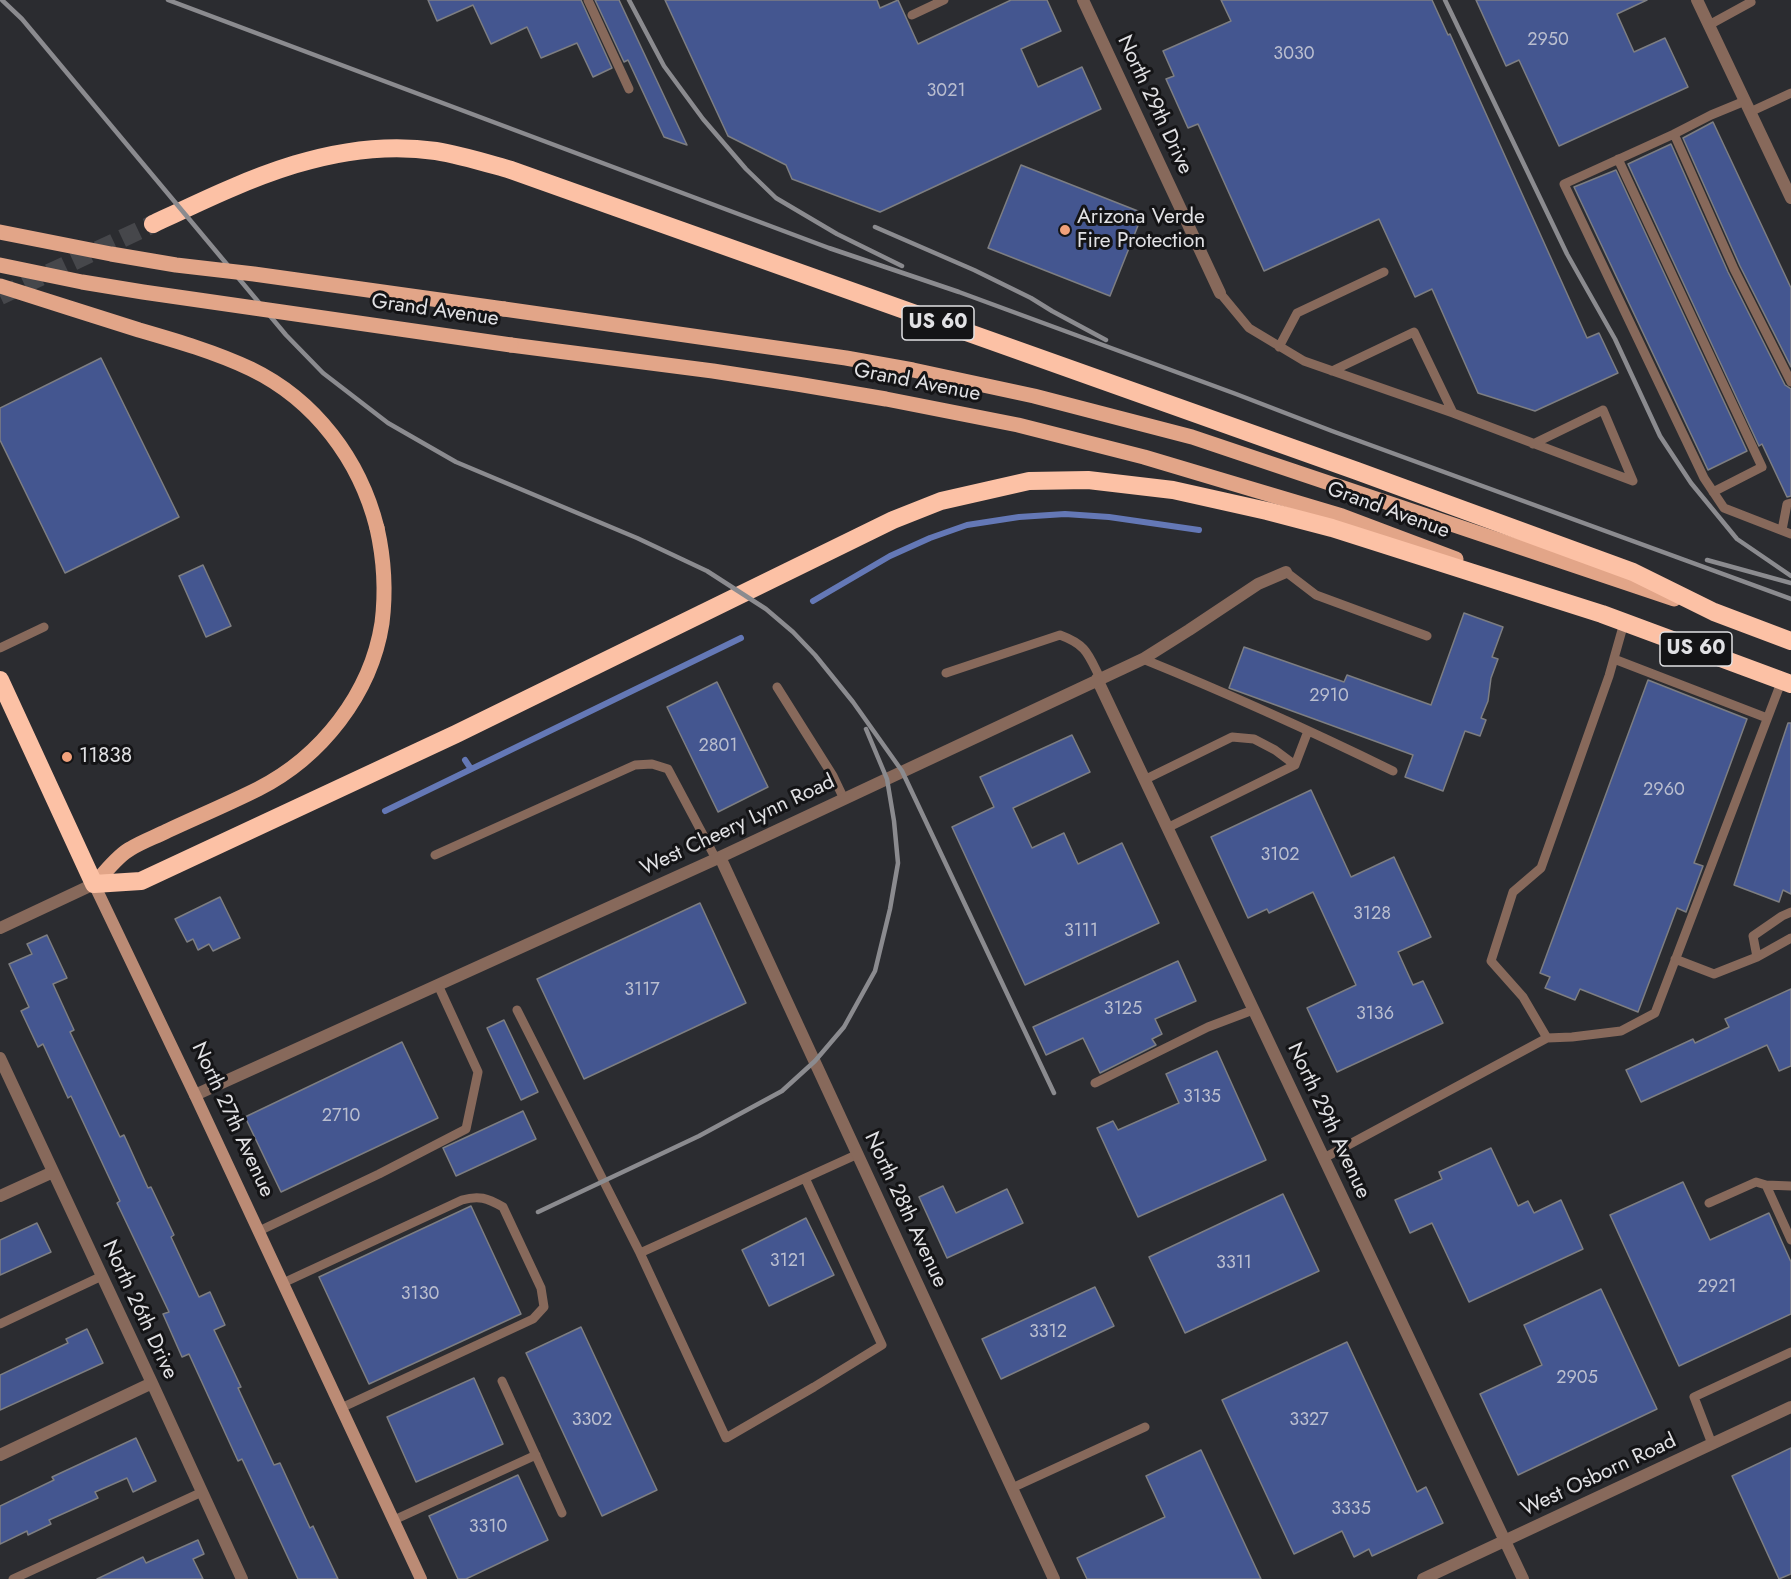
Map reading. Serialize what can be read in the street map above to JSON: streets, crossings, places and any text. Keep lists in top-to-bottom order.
{
  "streets": {
    "highway": ["Grand Avenue", "US 60", "North 27th Avenue"],
    "street": [
      "North 29th Drive",
      "West Cheery Lynn Road",
      "North 29th Avenue",
      "North 28th Avenue",
      "North 26th Drive",
      "West Osborn Road"
    ]
  },
  "crossings": [
    ["Grand Avenue", "US 60"],
    ["US 60", "North 27th Avenue"],
    ["West Cheery Lynn Road", "North 27th Avenue"],
    ["West Cheery Lynn Road", "North 29th Avenue"],
    ["West Cheery Lynn Road", "North 28th Avenue"],
    ["North 29th Avenue", "West Osborn Road"]
  ],
  "places": ["Arizona Verde Fire Protection", "11838"],
  "house_numbers": [
    "2950",
    "3030",
    "3021",
    "2910",
    "2801",
    "2960",
    "3102",
    "3128",
    "3111",
    "3117",
    "3125",
    "3136",
    "3135",
    "2710",
    "3121",
    "3311",
    "2921",
    "3130",
    "3312",
    "2905",
    "3302",
    "3327",
    "3335",
    "3310"
  ]
}
